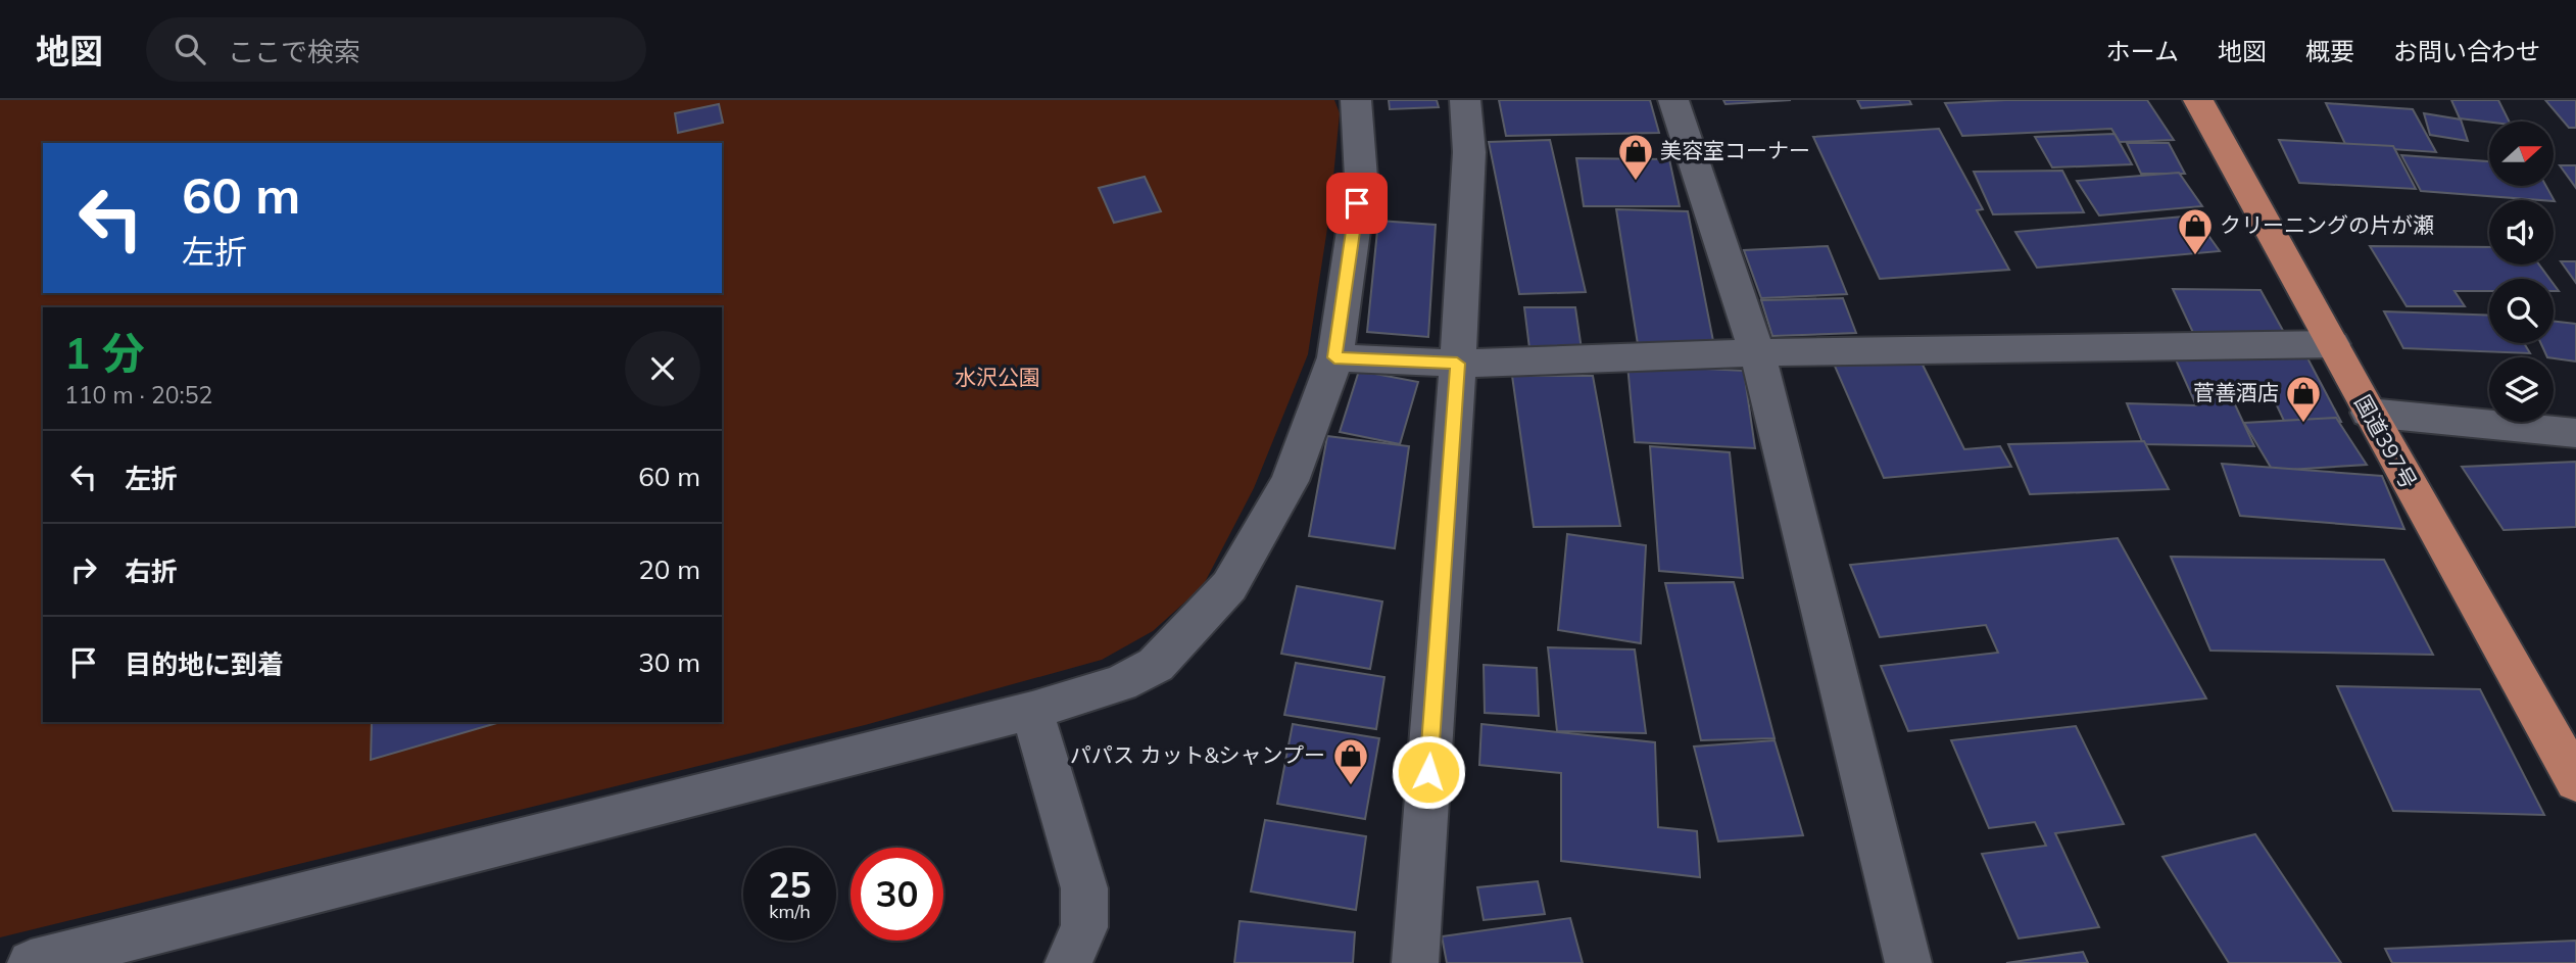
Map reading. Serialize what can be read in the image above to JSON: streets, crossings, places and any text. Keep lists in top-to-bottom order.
{
  "streets": {
    "highway": ["国道397号"]
  },
  "parks": ["水沢公園"],
  "places": {
    "shop": [
      "美容室コーナー",
      "クリーニングの片が瀬",
      "菅善酒店",
      "パパス カット&シャンプー"
    ]
  },
  "north": "right",
  "page": {
    "header": "地図",
    "search": "ここで検索",
    "nav": [
      "ホーム",
      "地図",
      "概要",
      "お問い合わせ"
    ],
    "turn": ["60 m", "左折"],
    "heading": ["1 分", "110 m · 20:52"],
    "list": [
      {
        "name": "左折",
        "value": "60 m"
      },
      {
        "name": "右折",
        "value": "20 m"
      },
      {
        "name": "目的地に到着",
        "value": "30 m"
      }
    ],
    "speed": "25 km/h",
    "limit": "30"
  }
}
